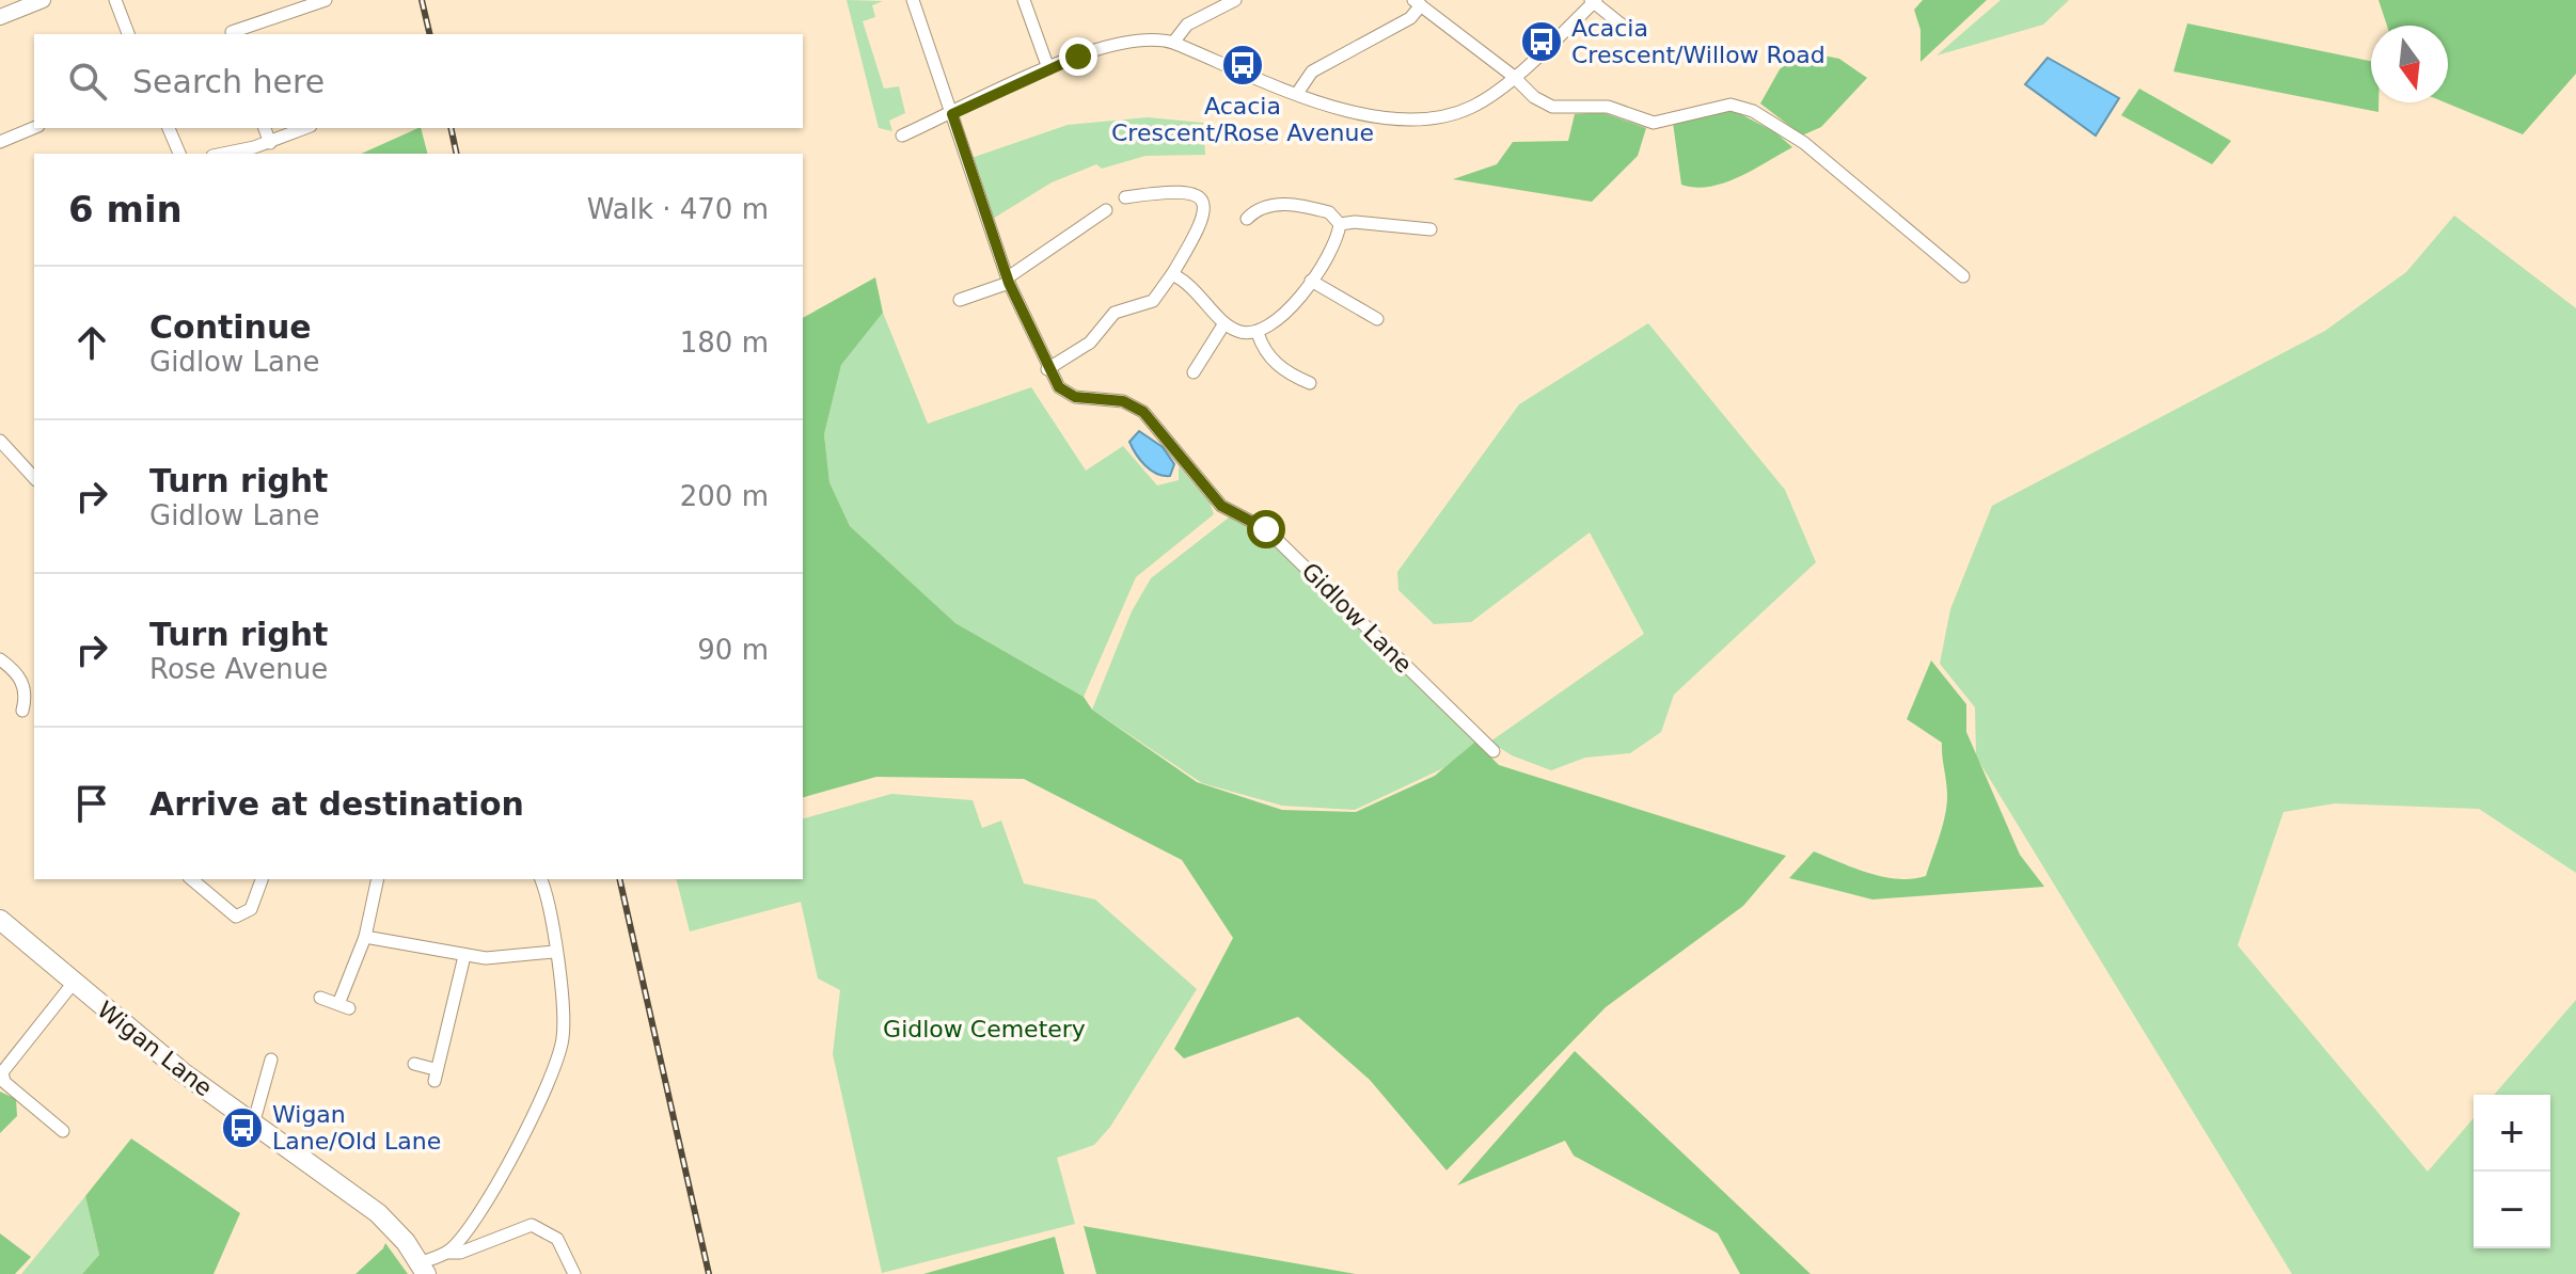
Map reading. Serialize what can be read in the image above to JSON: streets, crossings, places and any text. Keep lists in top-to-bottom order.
{
  "streets": {
    "highway": ["Wigan Lane"],
    "street": ["Gidlow Lane"]
  },
  "parks": ["Gidlow Cemetery"],
  "places": {
    "bus stop": ["Acacia Crescent/Willow Road", "Acacia Crescent/Rose Avenue", "Wigan Lane/Old Lane"]
  },
  "north": "bottom",
  "page": {
    "search": "Search here",
    "heading": ["6 min", "Walk · 470 m"],
    "list": [
      ["Continue", "Gidlow Lane", "180 m"],
      ["Turn right", "Gidlow Lane", "200 m"],
      ["Turn right", "Rose Avenue", "90 m"],
      "Arrive at destination"
    ],
    "map_buttons": ["+", "−"]
  }
}
